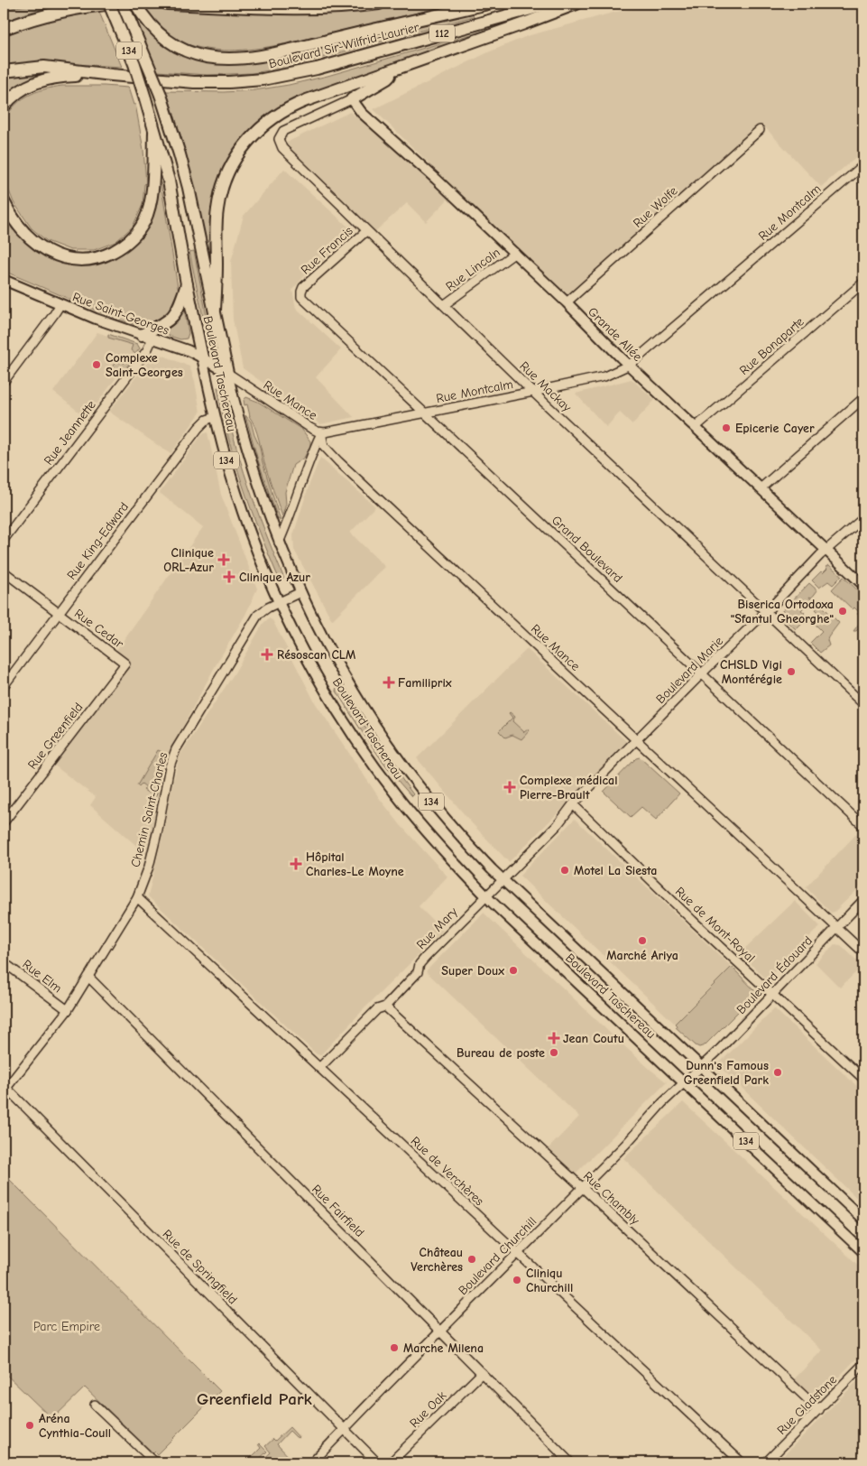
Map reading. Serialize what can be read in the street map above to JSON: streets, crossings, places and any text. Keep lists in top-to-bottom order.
{
  "streets": {
    "highway": [
      "112",
      "Boulevard Sir-Wilfrid-Laurier",
      "134",
      "Boulevard Taschereau"
    ],
    "main road": ["Rue Saint-Georges", "Grande Allée"],
    "street": [
      "Rue Wolfe",
      "Rue Montcalm",
      "Rue Francis",
      "Rue Lincoln",
      "Rue Bonaparte",
      "Rue Mackay",
      "Rue Mance",
      "Rue Jeannette",
      "Rue King-Edward",
      "Grand Boulevard",
      "Rue Cedar",
      "Boulevard Marie",
      "Rue Greenfield",
      "Chemin Saint-Charles",
      "Rue de Mont-Royal",
      "Rue Mary",
      "Boulevard Édouard",
      "Rue Elm",
      "Rue de Verchères",
      "Rue Chambly",
      "Rue Fairfield",
      "Boulevard Churchill",
      "Rue de Springfield",
      "Rue Gladstone",
      "Rue Oak"
    ]
  },
  "crossings": [
    ["Rue Wolfe", "Grande Allée"],
    ["Rue Montcalm", "Grande Allée"],
    ["Rue Montcalm", "Rue Mackay"],
    ["Rue Montcalm", "Rue Mance"],
    ["Rue Montcalm", "Grand Boulevard"],
    ["Rue Francis", "Rue Mackay"],
    ["Rue Francis", "Grand Boulevard"],
    ["Rue Lincoln", "Grande Allée"],
    ["Rue Lincoln", "Rue Mackay"],
    ["Rue Saint-Georges", "Boulevard Taschereau"],
    ["Rue Saint-Georges", "Rue Mance"],
    ["Rue Saint-Georges", "Rue Jeannette"],
    ["Grande Allée", "Rue Bonaparte"],
    ["Grande Allée", "Rue Mackay"],
    ["Grande Allée", "Boulevard Marie"],
    ["Boulevard Taschereau", "Rue Mance"],
    ["Boulevard Taschereau", "Rue King-Edward"],
    ["Boulevard Taschereau", "Chemin Saint-Charles"],
    ["Boulevard Taschereau", "Rue Mary"],
    ["Boulevard Taschereau", "Boulevard Édouard"],
    ["Boulevard Taschereau", "Boulevard Churchill"],
    ["Rue Mackay", "Boulevard Marie"],
    ["Rue Mance", "Boulevard Marie"],
    ["Rue Mance", "Boulevard Édouard"],
    ["Rue King-Edward", "Rue Cedar"],
    ["Grand Boulevard", "Boulevard Marie"],
    ["Rue Cedar", "Rue Greenfield"],
    ["Boulevard Marie", "Rue de Mont-Royal"],
    ["Boulevard Marie", "Rue Mary"],
    ["Chemin Saint-Charles", "Rue Elm"],
    ["Chemin Saint-Charles", "Rue de Verchères"],
    ["Chemin Saint-Charles", "Rue Fairfield"],
    ["Chemin Saint-Charles", "Rue de Springfield"],
    ["Rue de Mont-Royal", "Rue Mary"],
    ["Rue de Mont-Royal", "Boulevard Édouard"],
    ["Rue Mary", "Rue de Verchères"],
    ["Rue Mary", "Rue Chambly"],
    ["Boulevard Édouard", "Boulevard Churchill"],
    ["Rue de Verchères", "Boulevard Churchill"],
    ["Rue Chambly", "Boulevard Churchill"],
    ["Rue Chambly", "Rue Gladstone"],
    ["Rue Fairfield", "Boulevard Churchill"],
    ["Rue Fairfield", "Rue Oak"],
    ["Boulevard Churchill", "Rue de Springfield"]
  ],
  "districts": ["Greenfield Park"],
  "parks": ["Parc Empire"],
  "places": {
    "other": [
      "Complexe Saint-Georges",
      "Epicerie Cayer",
      "Biserica Ortodoxa \"Sfantul Gheorghe\"",
      "CHSLD Vigi Montérégie",
      "Motel La Siesta",
      "Marché Ariya",
      "Super Doux",
      "Bureau de poste",
      "Dunn's Famous Greenfield Park",
      "Château Verchères",
      "Cliniqu Churchill",
      "Marche Milena",
      "Aréna Cynthia-Coull"
    ],
    "health": [
      "Clinique ORL-Azur",
      "Clinique Azur",
      "Résoscan CLM",
      "Familiprix",
      "Complexe médical Pierre-Brault",
      "Hôpital Charles-Le Moyne",
      "Jean Coutu"
    ]
  }
}
